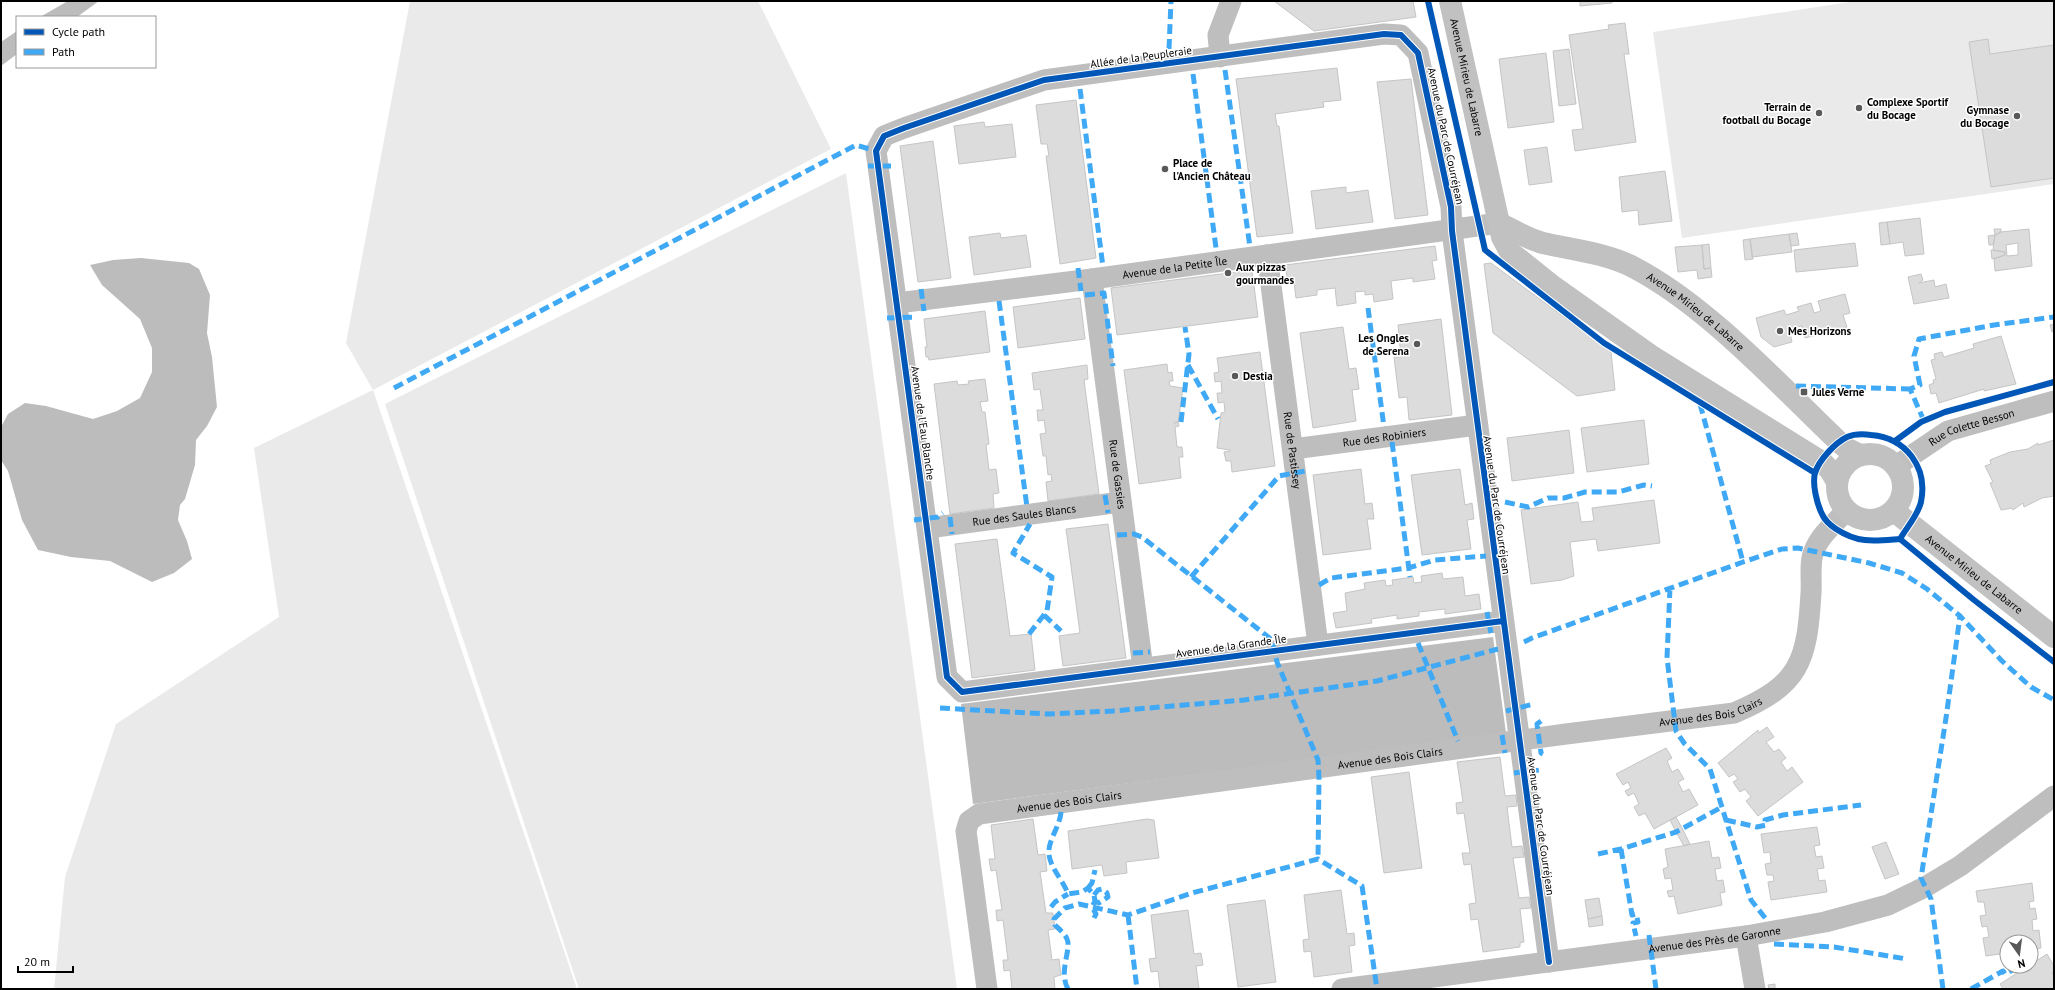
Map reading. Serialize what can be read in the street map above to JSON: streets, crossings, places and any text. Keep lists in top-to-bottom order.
{
  "streets": {
    "street": [
      "Allée de la Peupleraie",
      "Avenue Mirieu de Labarre",
      "Avenue du Parc de Courréjean",
      "Avenue de la Petite Île",
      "Avenue de l'Eau Blanche",
      "Rue Colette Besson",
      "Rue des Robiniers",
      "Rue de Pastissey",
      "Rue de Gassies",
      "Rue des Saules Blancs",
      "Avenue de la Grande Île",
      "Avenue des Bois Clairs",
      "Avenue des Près de Garonne"
    ]
  },
  "crossings": [
    ["Allée de la Peupleraie", "Avenue du Parc de Courréjean"],
    ["Allée de la Peupleraie", "Avenue de l'Eau Blanche"],
    ["Avenue Mirieu de Labarre", "Avenue de la Petite Île"],
    ["Avenue Mirieu de Labarre", "Rue Colette Besson"],
    ["Avenue Mirieu de Labarre", "Avenue des Bois Clairs"],
    ["Avenue du Parc de Courréjean", "Avenue de la Petite Île"],
    ["Avenue du Parc de Courréjean", "Rue des Robiniers"],
    ["Avenue du Parc de Courréjean", "Avenue de la Grande Île"],
    ["Avenue du Parc de Courréjean", "Avenue des Bois Clairs"],
    ["Avenue du Parc de Courréjean", "Avenue des Près de Garonne"],
    ["Avenue de la Petite Île", "Avenue de l'Eau Blanche"],
    ["Avenue de la Petite Île", "Rue de Pastissey"],
    ["Avenue de la Petite Île", "Rue de Gassies"],
    ["Avenue de l'Eau Blanche", "Rue des Saules Blancs"],
    ["Avenue de l'Eau Blanche", "Avenue de la Grande Île"],
    ["Rue Colette Besson", "Avenue des Bois Clairs"],
    ["Rue des Robiniers", "Rue de Pastissey"],
    ["Rue de Pastissey", "Avenue de la Grande Île"],
    ["Rue de Gassies", "Rue des Saules Blancs"],
    ["Rue de Gassies", "Avenue de la Grande Île"]
  ],
  "places": {
    "other": [
      "Complexe Sportif du Bocage",
      "Terrain de football du Bocage",
      "Gymnase du Bocage",
      "Place de l'Ancien Château",
      "Aux pizzas gourmandes",
      "Mes Horizons",
      "Les Ongles de Serena",
      "Destia"
    ],
    "transit": ["Jules Verne"]
  },
  "legend": ["Cycle path", "Path"],
  "scale_bar": "20 m",
  "north": "bottom"
}
